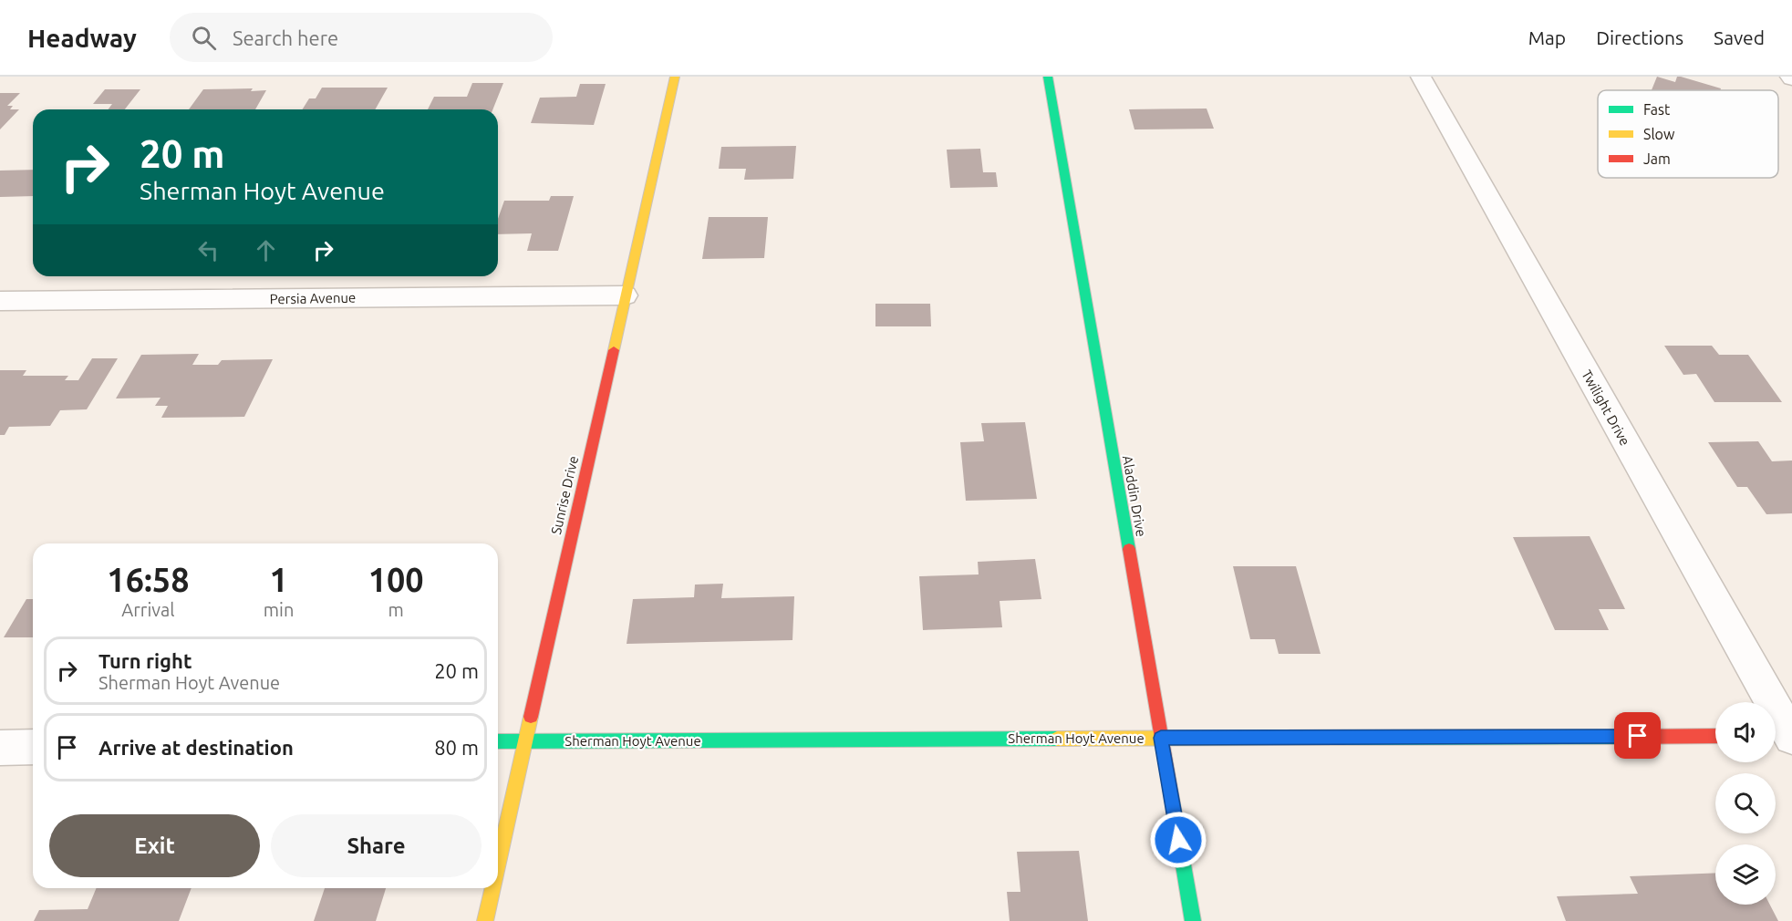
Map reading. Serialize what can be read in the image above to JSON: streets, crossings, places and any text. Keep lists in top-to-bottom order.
{
  "streets": {
    "street": [
      "Persia Avenue",
      "Twilight Drive",
      "Sunrise Drive",
      "Aladdin Drive",
      "Sherman Hoyt Avenue"
    ]
  },
  "crossings": [
    ["Persia Avenue", "Sunrise Drive"],
    ["Sunrise Drive", "Sherman Hoyt Avenue"],
    ["Aladdin Drive", "Sherman Hoyt Avenue"]
  ],
  "legend": ["Fast", "Slow", "Jam"],
  "page": {
    "header": "Headway",
    "search": "Search here",
    "nav": ["Map", "Directions", "Saved"],
    "turn": ["20 m", "Sherman Hoyt Avenue"],
    "eta": [
      "16:58",
      "Arrival",
      "1",
      "min",
      "100",
      "m"
    ],
    "list": [
      {
        "name": "Turn right",
        "note": "Sherman Hoyt Avenue",
        "value": "20 m"
      },
      {
        "name": "Arrive at destination",
        "value": "80 m"
      }
    ],
    "buttons": ["Exit", "Share"]
  }
}
